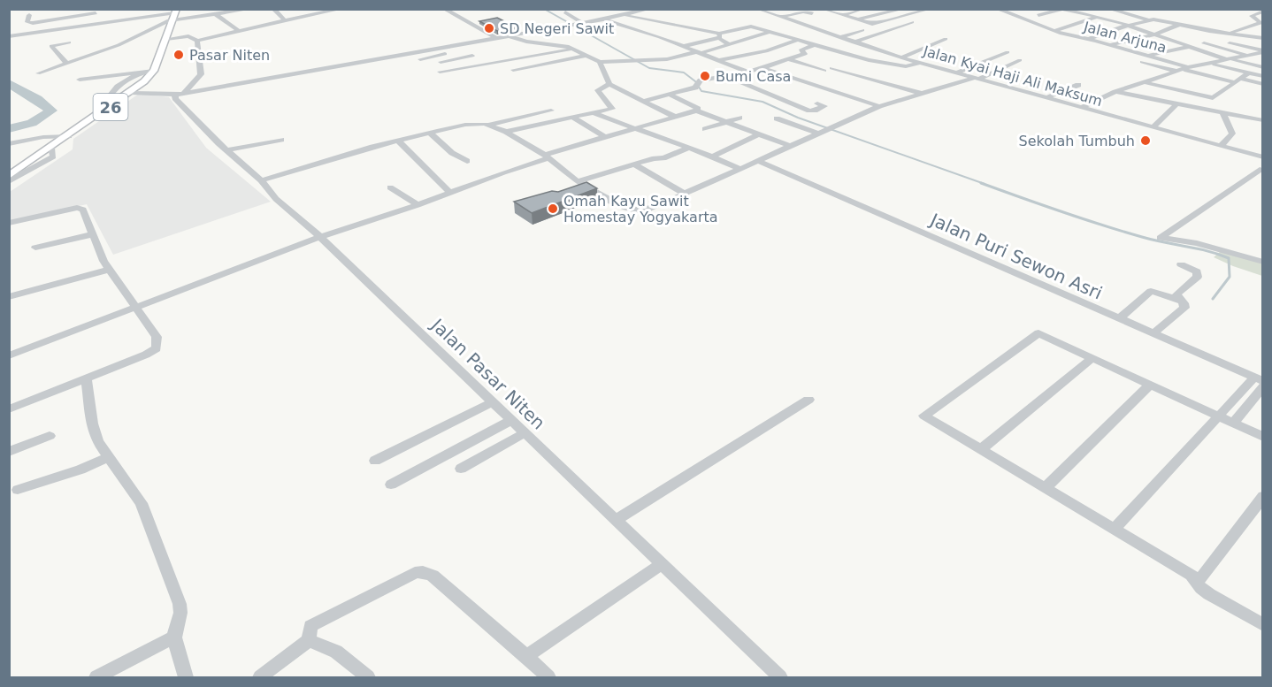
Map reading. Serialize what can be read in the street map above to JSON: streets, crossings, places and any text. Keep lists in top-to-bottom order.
{
  "streets": {
    "main road": ["26"],
    "street": [
      "Jalan Arjuna",
      "Jalan Kyai Haji Ali Maksum",
      "Jalan Puri Sewon Asri",
      "Jalan Pasar Niten"
    ]
  },
  "places": [
    "SD Negeri Sawit",
    "Pasar Niten",
    "Bumi Casa",
    "Sekolah Tumbuh",
    "Omah Kayu Sawit Homestay Yogyakarta"
  ]
}
